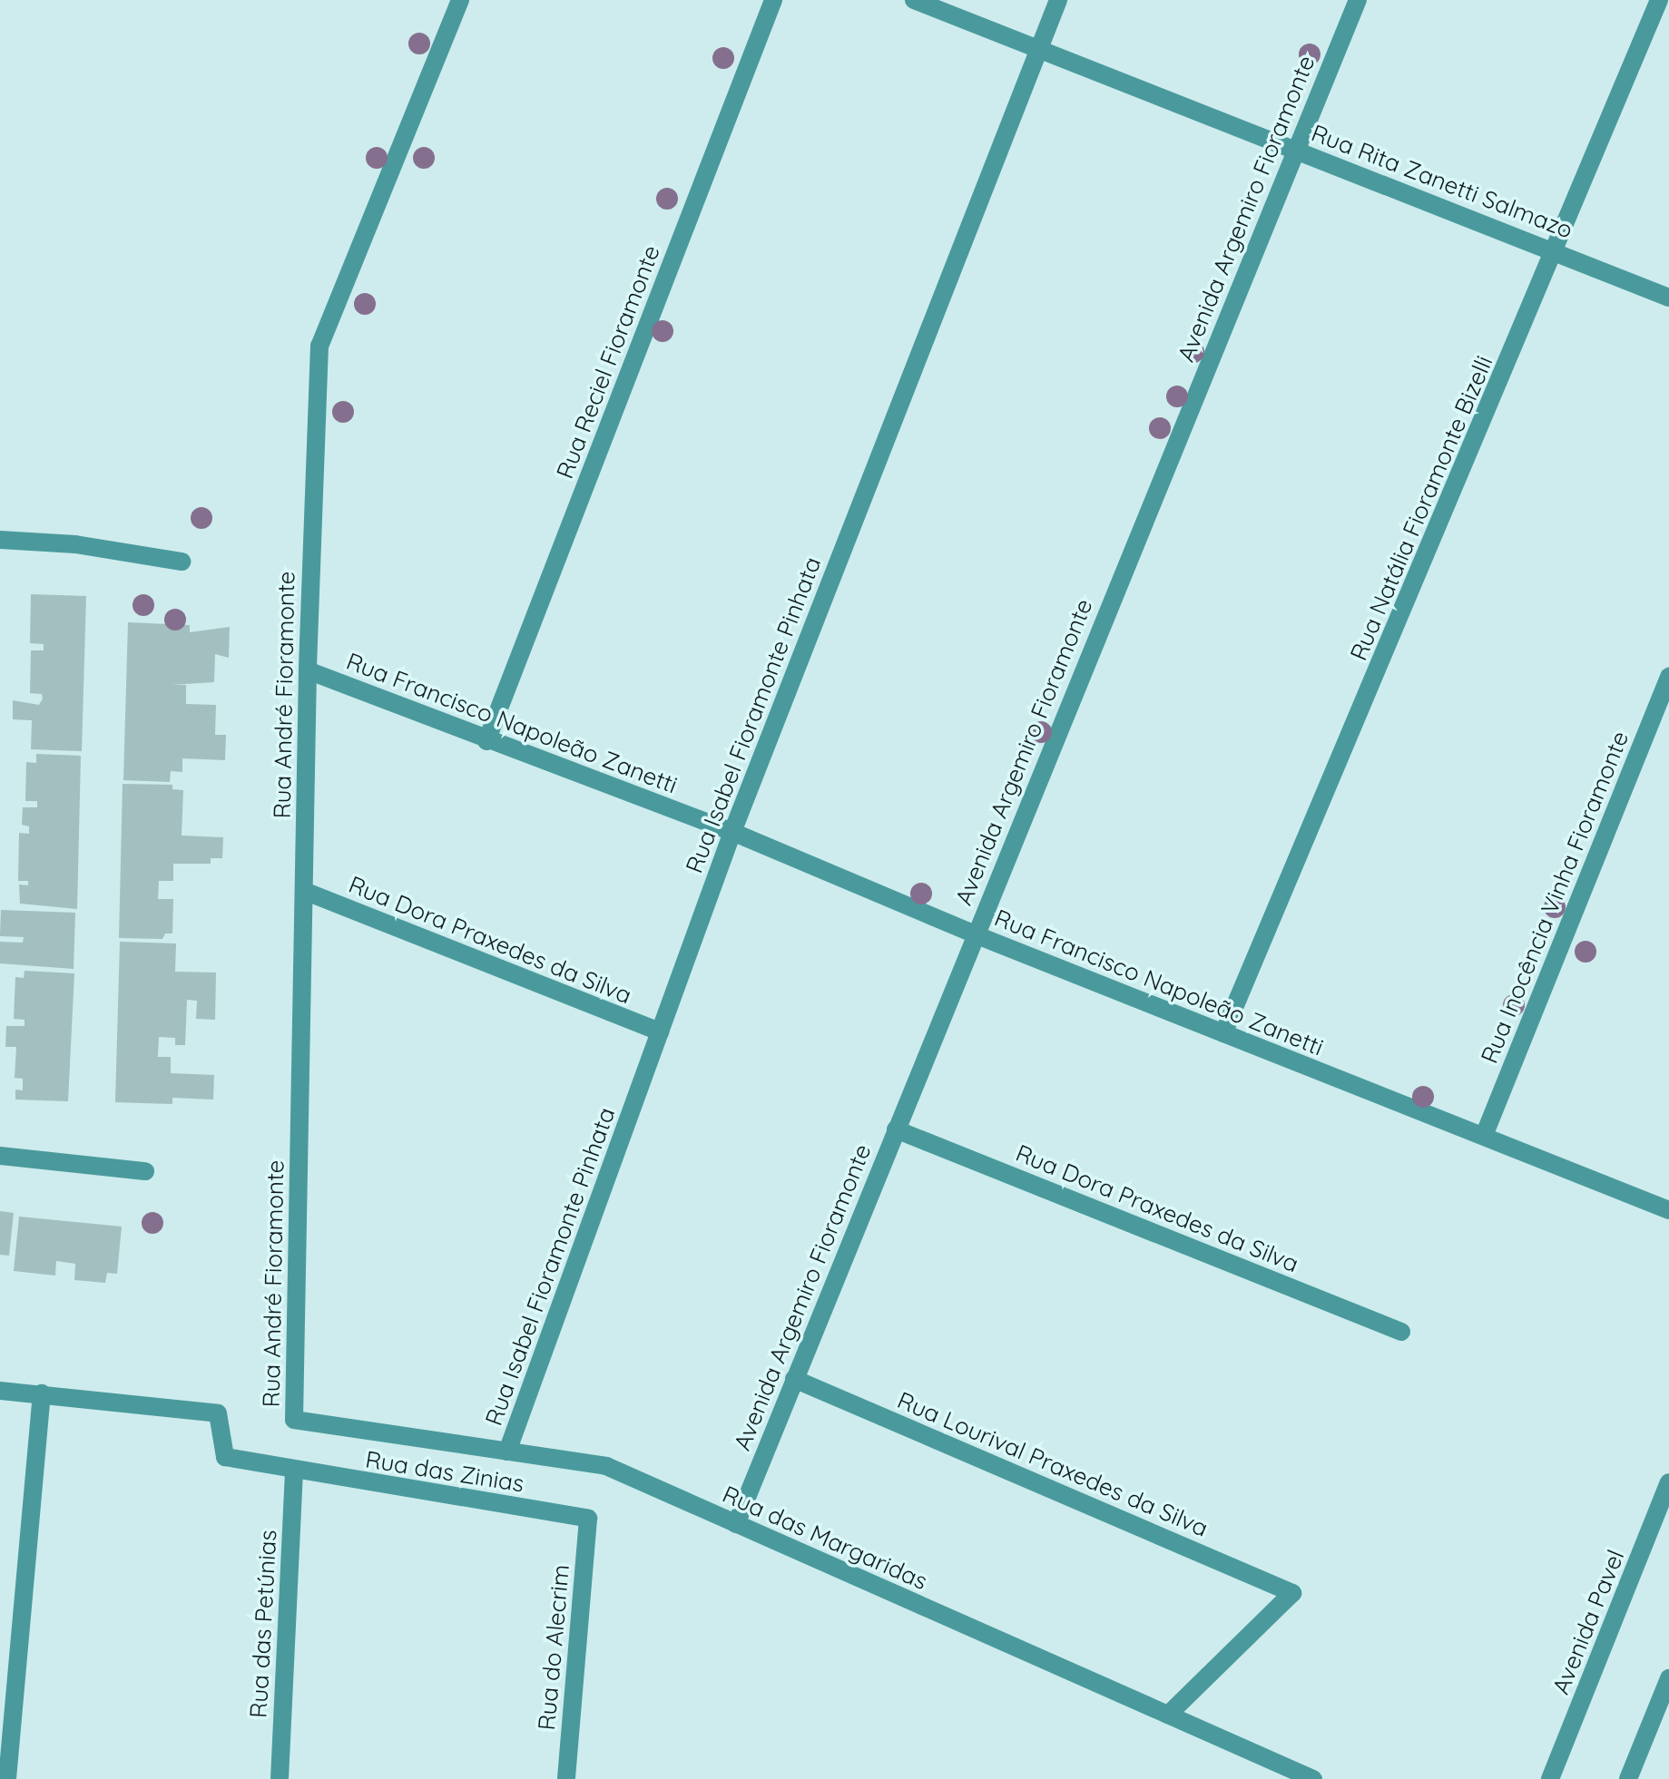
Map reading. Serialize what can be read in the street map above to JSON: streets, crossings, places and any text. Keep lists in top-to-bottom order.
{
  "streets": {
    "street": [
      "Rua Rita Zanetti Salmazo",
      "Avenida Argemiro Fioramonte",
      "Rua Reciel Fioramonte",
      "Rua Natália Fioramonte Bizelli",
      "Rua André Fioramonte",
      "Rua Isabel Fioramonte Pinhata",
      "Rua Francisco Napoleão Zanetti",
      "Rua Inocência Vinha Fioramonte",
      "Rua Dora Praxedes da Silva",
      "Rua Lourival Praxedes da Silva",
      "Rua das Zinias",
      "Rua das Margaridas",
      "Avenida Pavel",
      "Rua das Petúnias",
      "Rua do Alecrim"
    ]
  },
  "crossings": [
    ["Rua Rita Zanetti Salmazo", "Avenida Argemiro Fioramonte"],
    ["Rua Rita Zanetti Salmazo", "Rua Natália Fioramonte Bizelli"],
    ["Rua Rita Zanetti Salmazo", "Rua Isabel Fioramonte Pinhata"],
    ["Avenida Argemiro Fioramonte", "Rua Francisco Napoleão Zanetti"],
    ["Avenida Argemiro Fioramonte", "Rua Dora Praxedes da Silva"],
    ["Avenida Argemiro Fioramonte", "Rua Lourival Praxedes da Silva"],
    ["Avenida Argemiro Fioramonte", "Rua das Margaridas"],
    ["Rua Reciel Fioramonte", "Rua Francisco Napoleão Zanetti"],
    ["Rua Natália Fioramonte Bizelli", "Rua Francisco Napoleão Zanetti"],
    ["Rua André Fioramonte", "Rua Francisco Napoleão Zanetti"],
    ["Rua André Fioramonte", "Rua Dora Praxedes da Silva"],
    ["Rua André Fioramonte", "Rua das Margaridas"],
    ["Rua Isabel Fioramonte Pinhata", "Rua Francisco Napoleão Zanetti"],
    ["Rua Isabel Fioramonte Pinhata", "Rua Dora Praxedes da Silva"],
    ["Rua Isabel Fioramonte Pinhata", "Rua das Margaridas"],
    ["Rua Francisco Napoleão Zanetti", "Rua Inocência Vinha Fioramonte"],
    ["Rua Lourival Praxedes da Silva", "Rua das Margaridas"],
    ["Rua das Zinias", "Rua das Petúnias"],
    ["Rua das Zinias", "Rua do Alecrim"]
  ]
}
